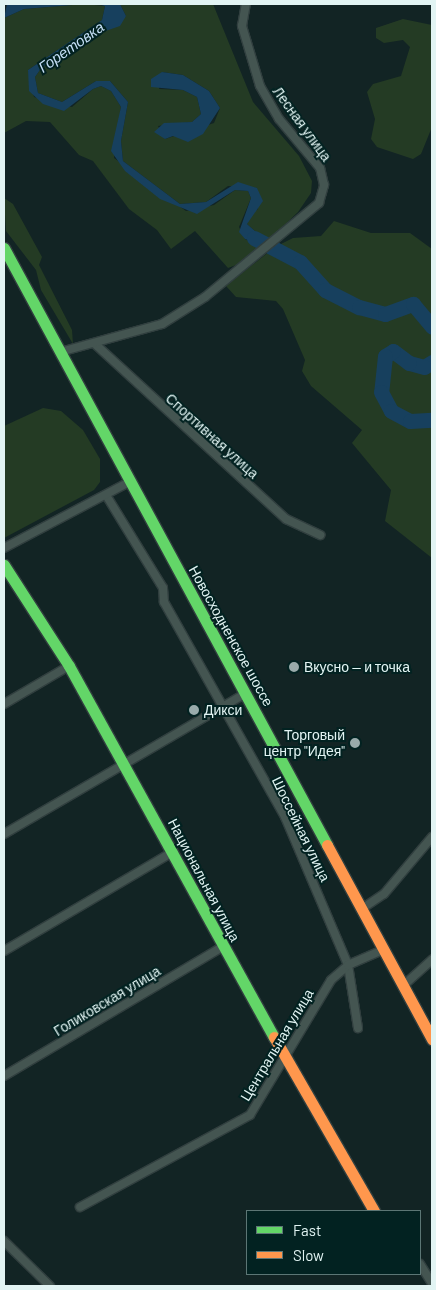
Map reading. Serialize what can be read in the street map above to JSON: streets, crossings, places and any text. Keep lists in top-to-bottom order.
{
  "streets": {
    "main road": ["Новосходненское шоссе", "Национальная улица"],
    "street": [
      "Лесная улица",
      "Спортивная улица",
      "Шоссейная улица",
      "Голиковская улица",
      "Центральная улица"
    ]
  },
  "crossings": [
    ["Лесная улица", "Спортивная улица"],
    ["Новосходненское шоссе", "Центральная улица"],
    ["Шоссейная улица", "Центральная улица"],
    ["Национальная улица", "Голиковская улица"],
    ["Национальная улица", "Центральная улица"]
  ],
  "water": ["Горетовка"],
  "places": ["Вкусно — и точка", "Дикси", "Торговый центр \"Идея\""],
  "legend": ["Fast", "Slow"]
}
